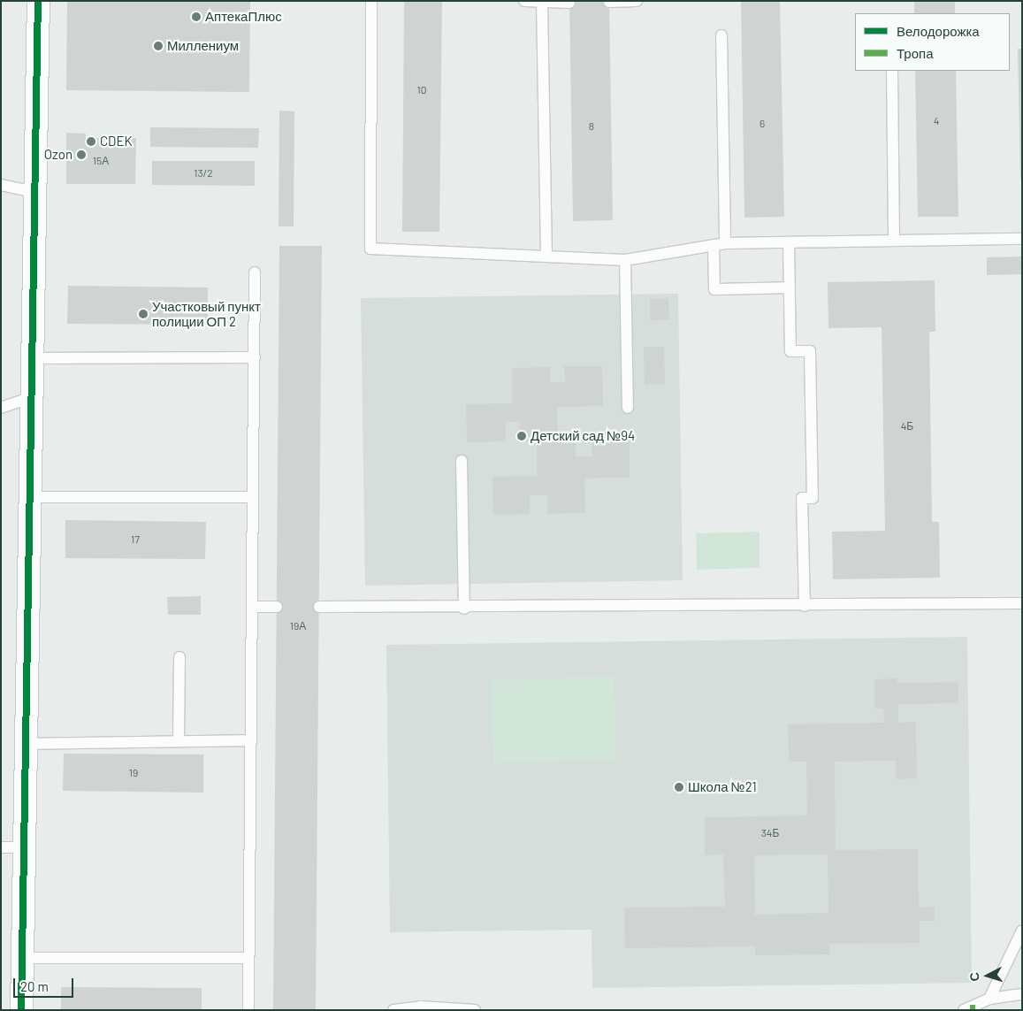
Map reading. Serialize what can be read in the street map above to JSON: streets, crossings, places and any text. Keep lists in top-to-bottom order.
{
  "places": [
    "АптекаПлюс",
    "Миллениум",
    "CDEK",
    "Ozon",
    "Участковый пункт полиции ОП 2",
    "Детский сад №94",
    "Школа №21"
  ],
  "house_numbers": [
    "10",
    "4",
    "6",
    "8",
    "15А",
    "13/2",
    "4Б",
    "17",
    "19А",
    "19",
    "34Б"
  ],
  "legend": ["Велодорожка", "Тропа"],
  "scale_bar": "20 m",
  "north": "left"
}
